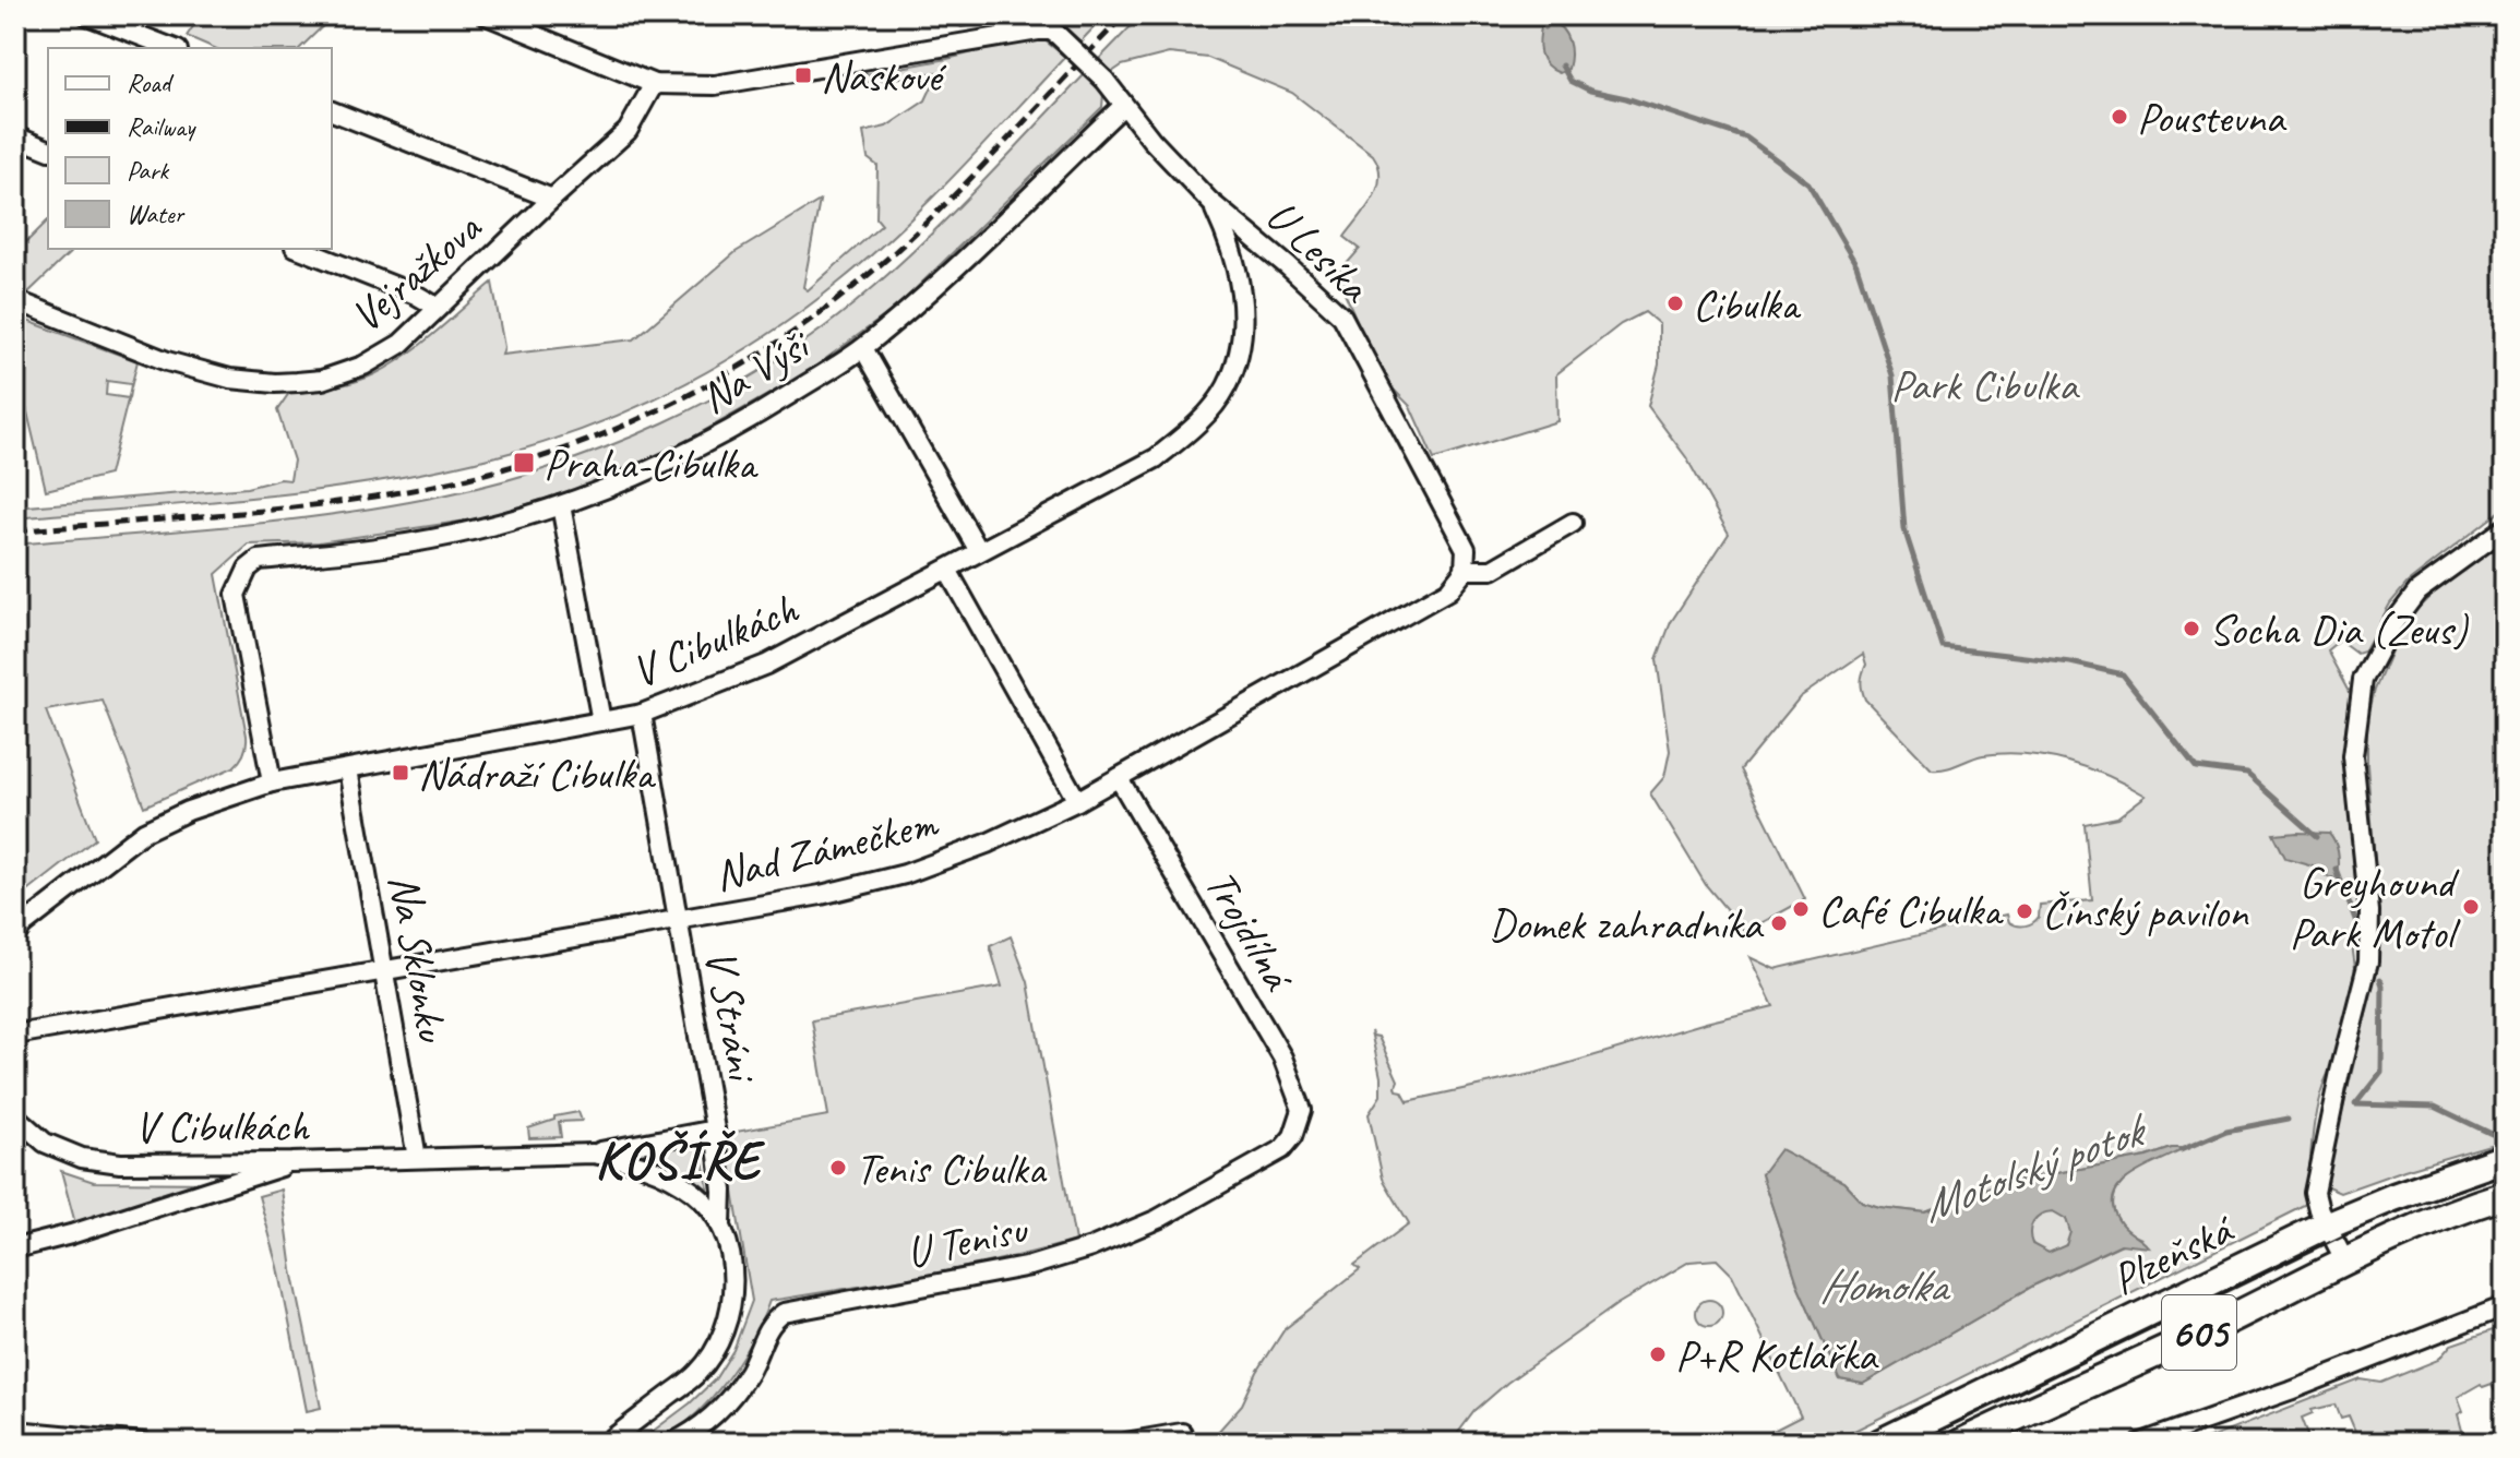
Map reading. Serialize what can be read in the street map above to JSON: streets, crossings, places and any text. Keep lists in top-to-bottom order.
{
  "streets": {
    "main road": ["Plzeňská", "605"],
    "street": [
      "U Lesíka",
      "Vejražkova",
      "Na Výši",
      "V Cibulkách",
      "Nad Zámečkem",
      "Trojdílná",
      "Na Sklonku",
      "V Stráni",
      "U Tenisu"
    ]
  },
  "crossings": [
    ["U Lesíka", "Na Výši"],
    ["U Lesíka", "V Cibulkách"],
    ["U Lesíka", "Nad Zámečkem"],
    ["Na Výši", "V Cibulkách"],
    ["V Cibulkách", "Na Sklonku"],
    ["V Cibulkách", "V Stráni"],
    ["Nad Zámečkem", "Trojdílná"],
    ["Nad Zámečkem", "Na Sklonku"],
    ["Nad Zámečkem", "V Stráni"],
    ["Trojdílná", "U Tenisu"]
  ],
  "districts": ["KOŠÍŘE"],
  "water": ["Motolský potok", "Homolka"],
  "parks": ["Park Cibulka"],
  "places": {
    "transit": ["Naskové", "Praha-Cibulka", "Nádraží Cibulka"],
    "other": [
      "Poustevna",
      "Cibulka",
      "Socha Dia (Zeus)",
      "Greyhound Park Motol",
      "Café Cibulka",
      "Čínský pavilon",
      "Domek zahradníka",
      "Tenis Cibulka",
      "P+R Kotlářka"
    ]
  },
  "legend": [
    "Road",
    "Railway",
    "Park",
    "Water"
  ]
}
